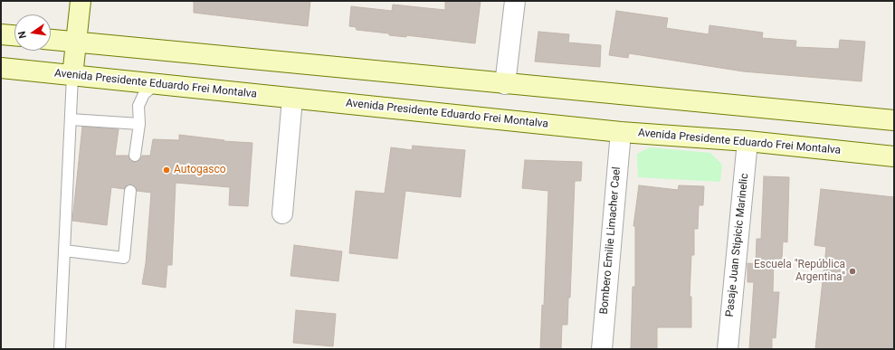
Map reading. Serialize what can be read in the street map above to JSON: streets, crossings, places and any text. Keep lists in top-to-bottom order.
{
  "streets": {
    "main road": ["Avenida Presidente Eduardo Frei Montalva"],
    "street": ["Bombero Emilie Limacher Cael", "Pasaje Juan Stipicic Marinelic"]
  },
  "crossings": [
    ["Avenida Presidente Eduardo Frei Montalva", "Bombero Emilie Limacher Cael"],
    ["Avenida Presidente Eduardo Frei Montalva", "Pasaje Juan Stipicic Marinelic"]
  ],
  "places": ["Autogasco", "Escuela \"República Argentina\""],
  "north": "left"
}
